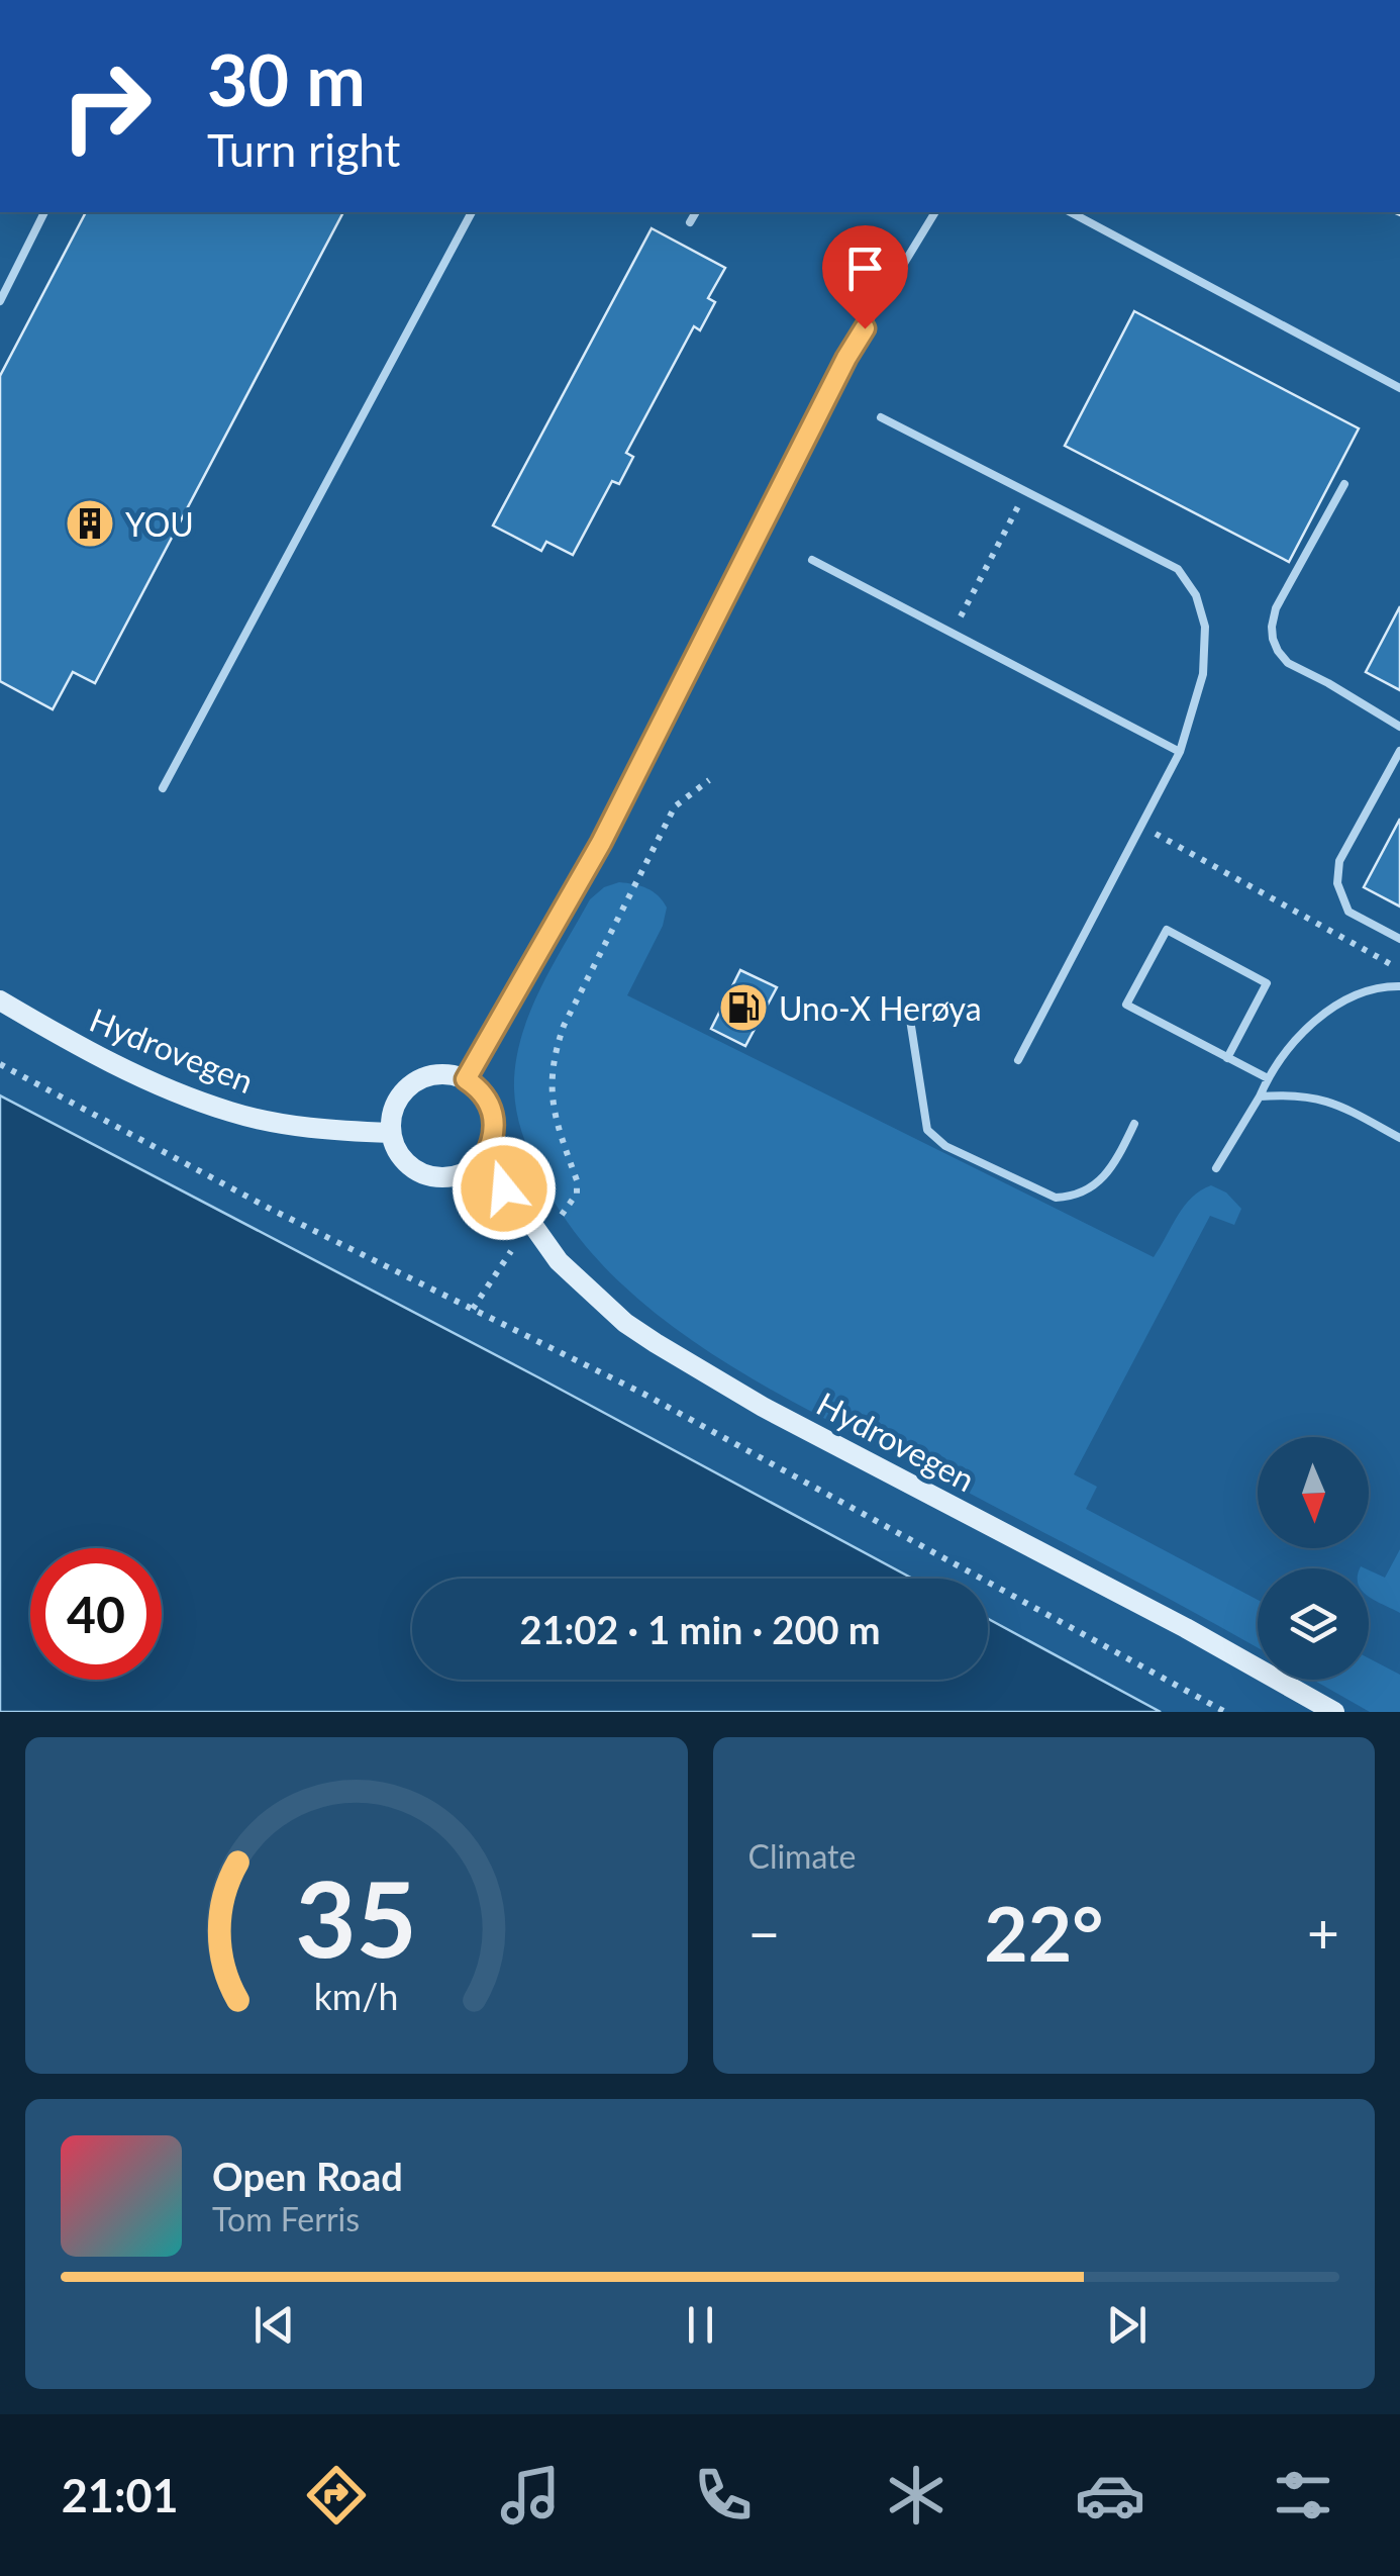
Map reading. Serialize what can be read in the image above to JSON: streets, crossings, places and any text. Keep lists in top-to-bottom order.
{
  "streets": {
    "street": ["Hydrovegen"]
  },
  "places": {
    "building": ["YOU"],
    "fuel station": ["Uno-X Herøya"]
  },
  "north": "bottom",
  "page": {
    "turn": ["30 m", "Turn right"],
    "limit": "40",
    "trip": "21:02 · 1 min · 200 m",
    "tile": "Climate",
    "heat": ["−", "22°", "+"],
    "song": ["Open Road", "Tom Ferris"],
    "tabs": "21:01",
    "gauge": ["35", "km/h"]
  }
}
